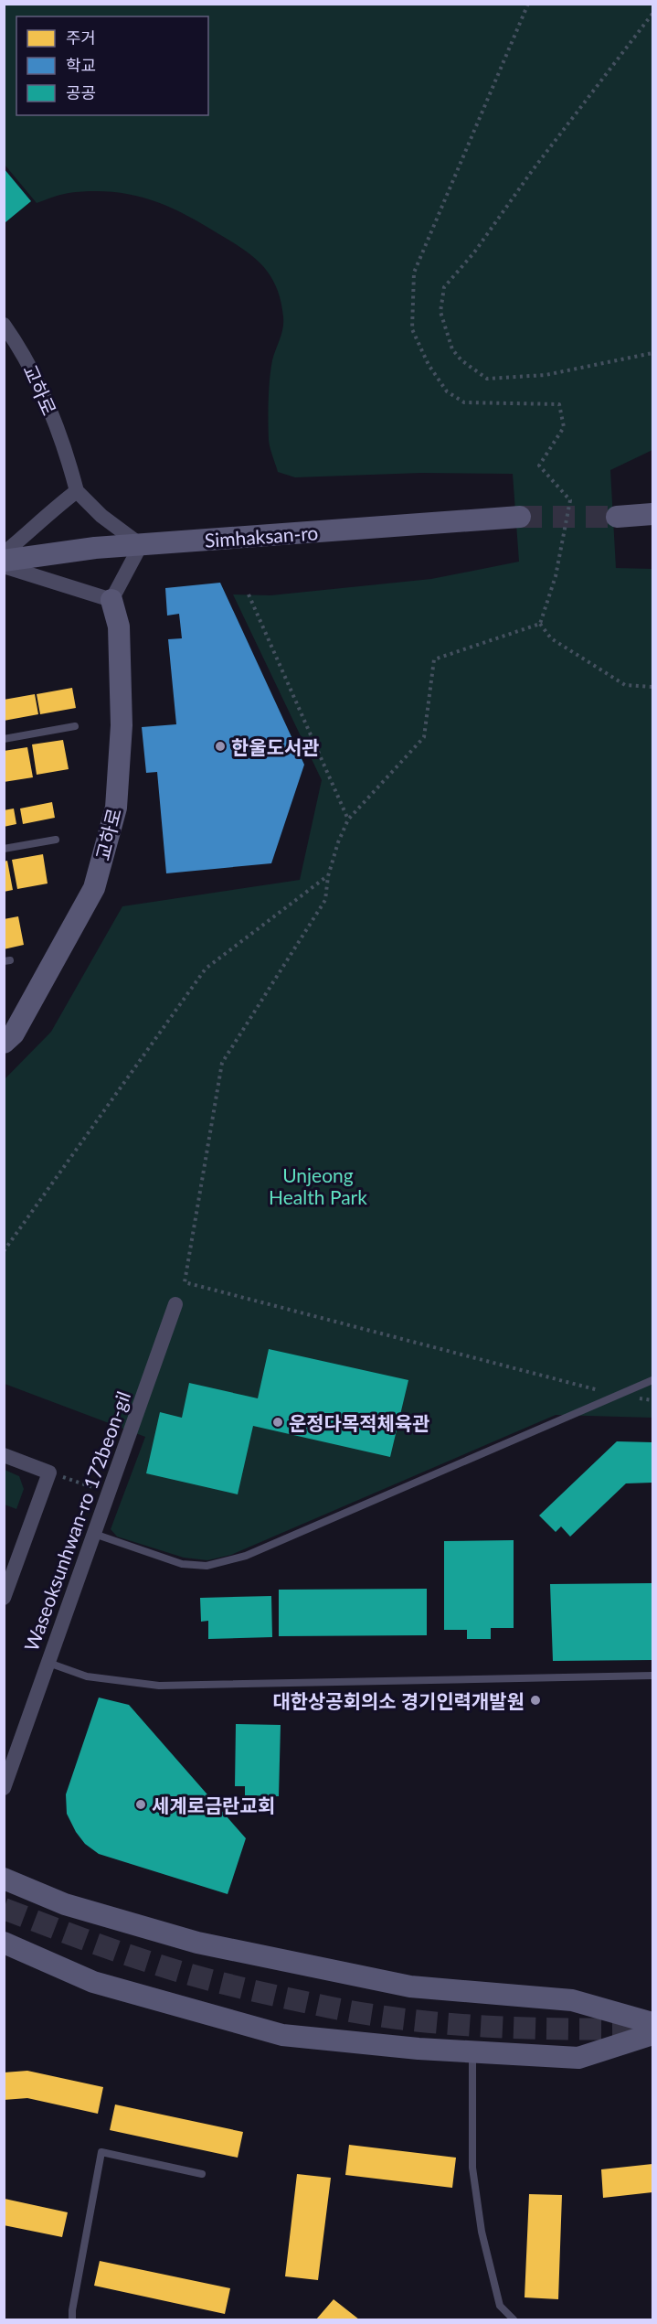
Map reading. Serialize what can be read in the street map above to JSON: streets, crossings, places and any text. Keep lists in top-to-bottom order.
{
  "streets": {
    "street": ["교하로", "Simhaksan-ro", "Waseoksunhwan-ro 172beon-gil"]
  },
  "parks": ["Unjeong Health Park"],
  "places": [
    "한울도서관",
    "운정다목적체육관",
    "대한상공회의소 경기인력개발원",
    "세계로금란교회"
  ],
  "legend": ["주거", "학교", "공공"]
}
